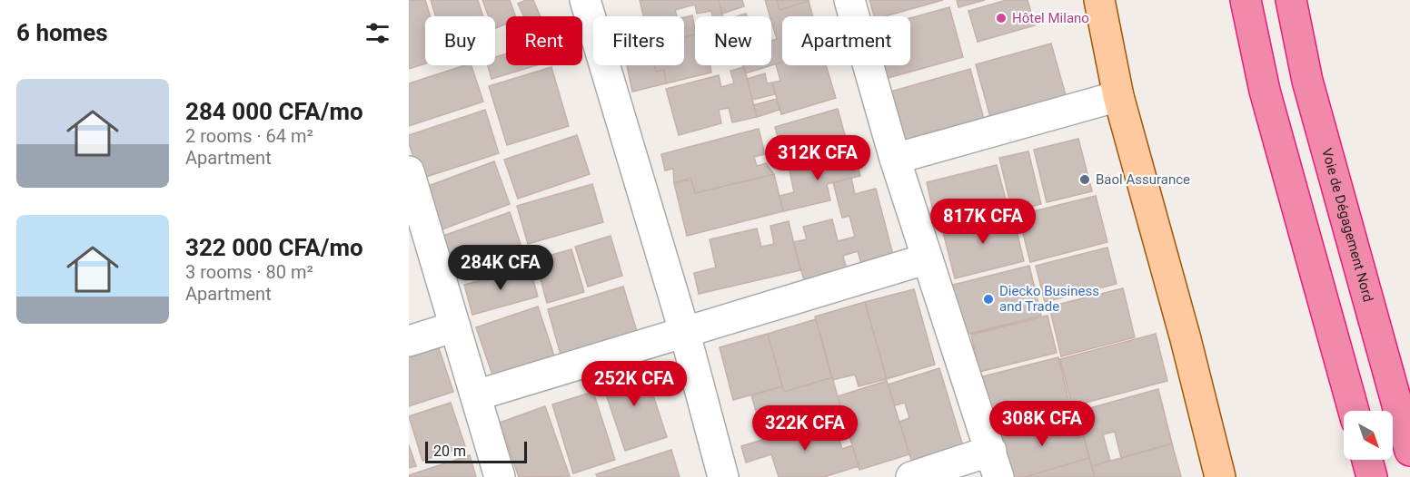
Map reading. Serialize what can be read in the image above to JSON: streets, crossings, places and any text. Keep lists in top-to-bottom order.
{
  "streets": {
    "highway": ["Voie de Dégagement Nord"]
  },
  "places": ["Hôtel Milano", "Baol Assurance", "Diecko Business and Trade"],
  "scale_bar": "20 m",
  "north": "bottom right",
  "page": {
    "heading": "6 homes",
    "chip": [
      "Buy",
      "Rent",
      "Filters",
      "New",
      "Apartment"
    ],
    "list": [
      {
        "name": "284 000 CFA/mo",
        "note": "2 rooms · 64 m² · Apartment"
      },
      {
        "name": "322 000 CFA/mo",
        "note": "3 rooms · 80 m² · Apartment"
      }
    ],
    "price": [
      "312K CFA",
      "817K CFA",
      "284K CFA",
      "252K CFA",
      "308K CFA",
      "322K CFA"
    ],
    "scale": "20 m"
  }
}
